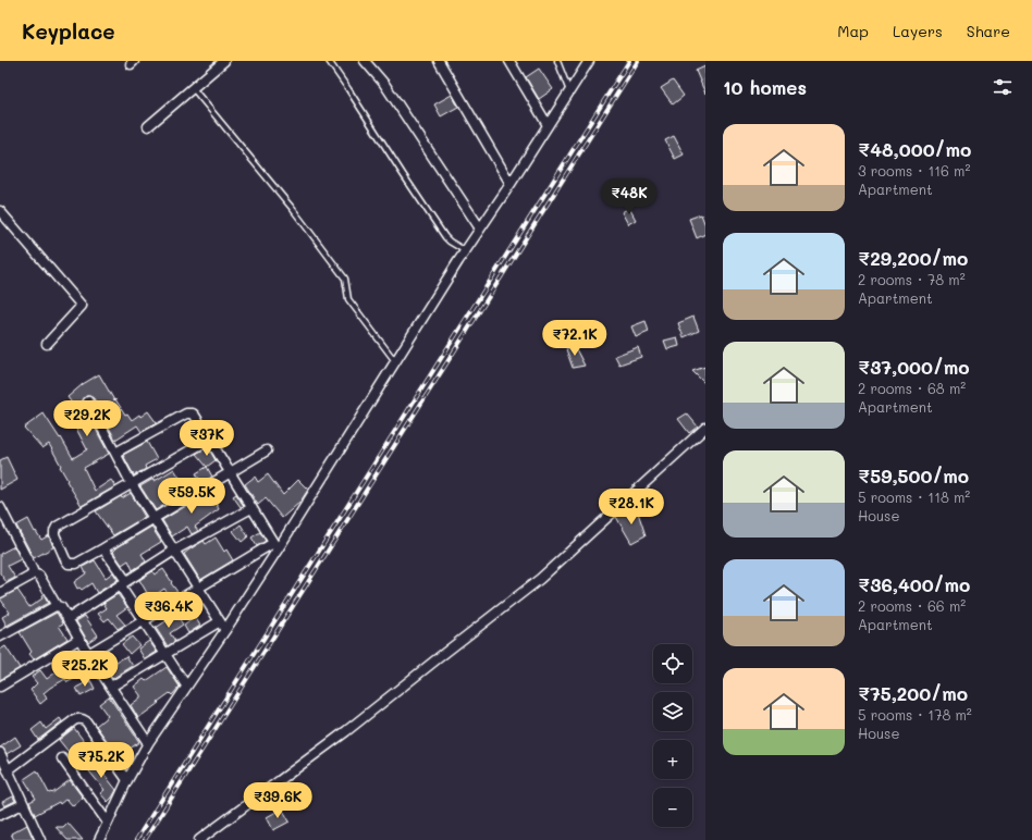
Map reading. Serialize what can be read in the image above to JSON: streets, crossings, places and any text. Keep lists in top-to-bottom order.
{
  "page": {
    "header": "Keyplace",
    "nav": ["Map", "Layers", "Share"],
    "heading": "10 homes",
    "list": [
      {
        "name": "₹48,000/mo",
        "note": "3 rooms · 116 m² · Apartment"
      },
      {
        "name": "₹29,200/mo",
        "note": "2 rooms · 78 m² · Apartment"
      },
      {
        "name": "₹37,000/mo",
        "note": "2 rooms · 68 m² · Apartment"
      },
      {
        "name": "₹59,500/mo",
        "note": "5 rooms · 118 m² · House"
      },
      {
        "name": "₹36,400/mo",
        "note": "2 rooms · 66 m² · Apartment"
      },
      {
        "name": "₹75,200/mo",
        "note": "5 rooms · 178 m² · House"
      }
    ],
    "price": [
      "₹48K",
      "₹72.1K",
      "₹29.2K",
      "₹37K",
      "₹59.5K",
      "₹28.1K",
      "₹36.4K",
      "₹25.2K",
      "₹75.2K",
      "₹39.6K"
    ],
    "map_buttons": ["+", "−"]
  }
}
